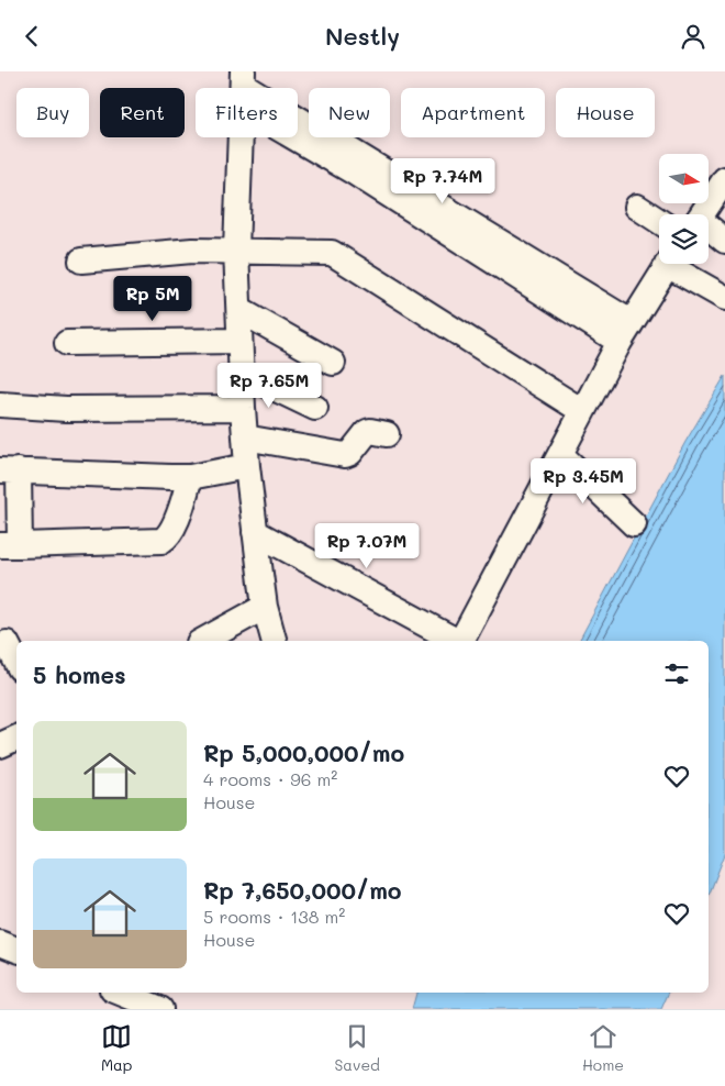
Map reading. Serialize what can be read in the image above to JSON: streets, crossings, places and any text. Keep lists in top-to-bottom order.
{
  "north": "right",
  "page": {
    "header": "Nestly",
    "chip": [
      "Buy",
      "Rent",
      "Filters",
      "New",
      "Apartment",
      "House"
    ],
    "price": [
      "Rp 7.74M",
      "Rp 5M",
      "Rp 7.65M",
      "Rp 3.45M",
      "Rp 7.07M"
    ],
    "heading": "5 homes",
    "list": [
      {
        "name": "Rp 5,000,000/mo",
        "note": "4 rooms · 96 m² · House"
      },
      {
        "name": "Rp 7,650,000/mo",
        "note": "5 rooms · 138 m² · House"
      }
    ],
    "tabs": ["Map", "Saved", "Home"]
  }
}
